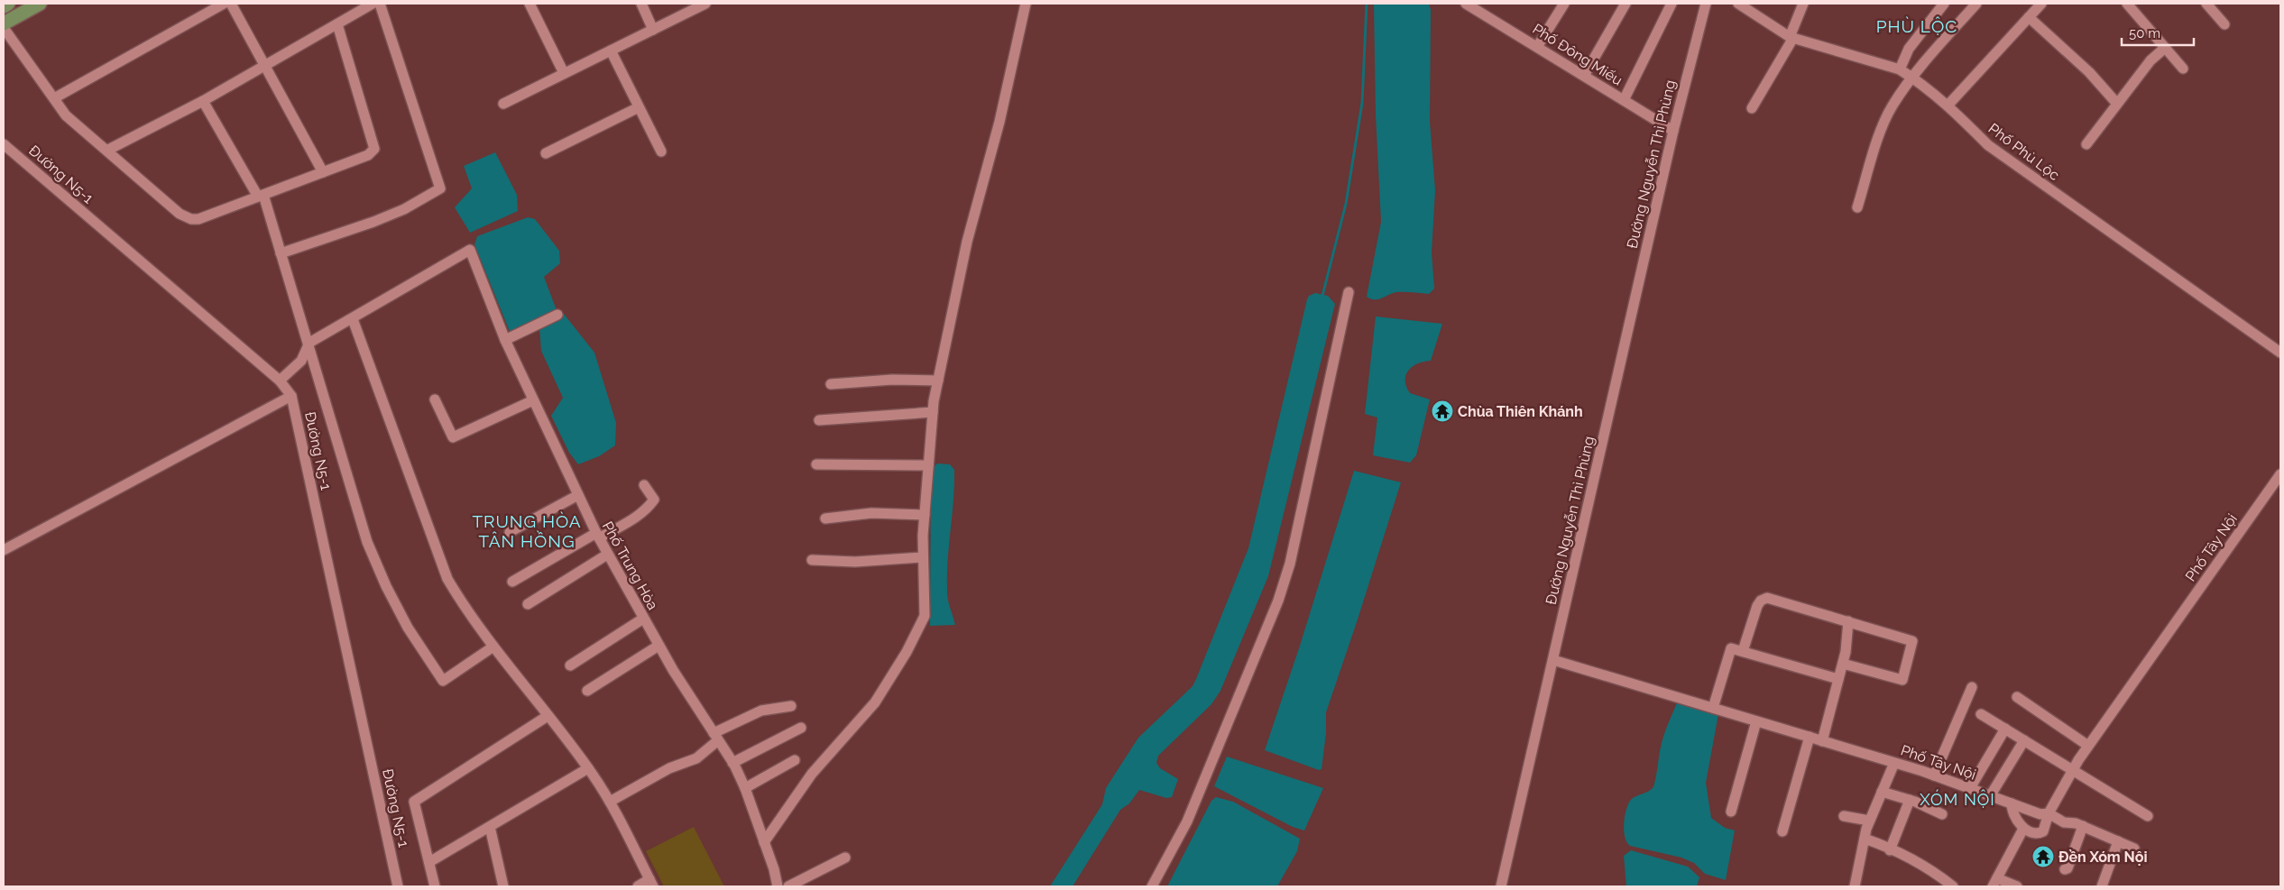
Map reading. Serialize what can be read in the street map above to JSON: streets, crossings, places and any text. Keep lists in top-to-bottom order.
{
  "streets": {
    "street": [
      "Phố Đông Miếu",
      "Phố Phù Lộc",
      "Đường Nguyễn Thì Phùng",
      "Đường N5-1",
      "Phố Tây Nội",
      "Phố Trung Hòa"
    ]
  },
  "crossings": [
    ["Phố Đông Miếu", "Đường Nguyễn Thì Phùng"],
    ["Đường Nguyễn Thì Phùng", "Phố Tây Nội"]
  ],
  "districts": ["PHÙ LỘC", "TRUNG HÒA TÂN HỒNG", "XÓM NỘI"],
  "places": {
    "temple": ["Chùa Thiên Khánh", "Đền Xóm Nội"]
  },
  "scale_bar": "50 m"
}
